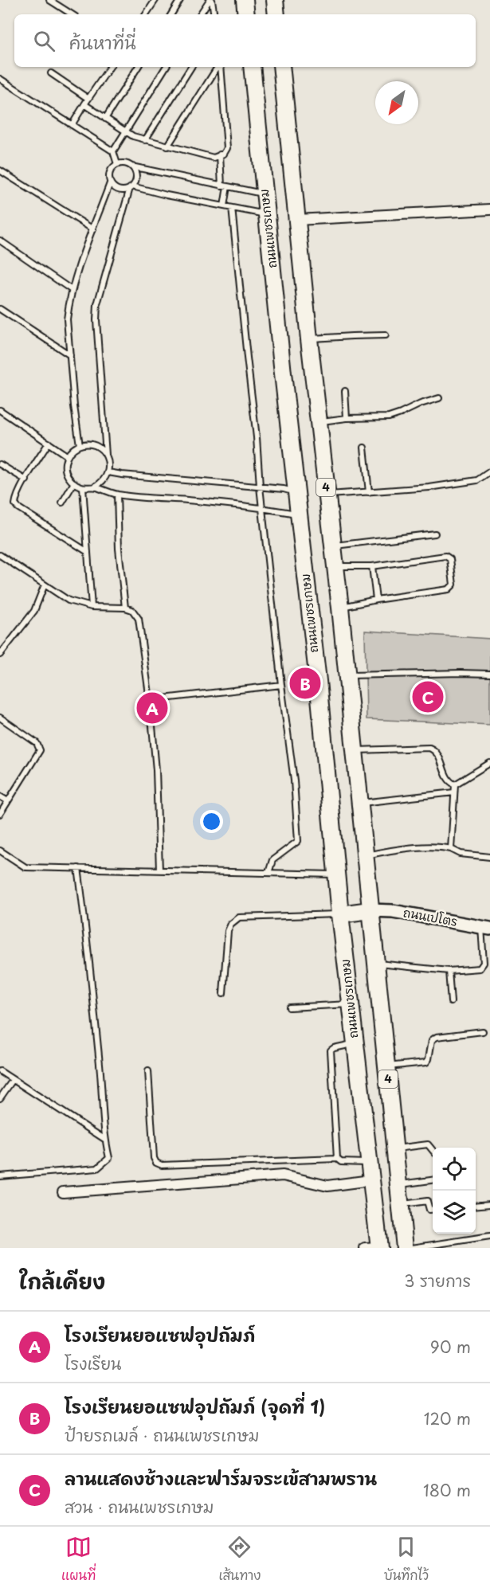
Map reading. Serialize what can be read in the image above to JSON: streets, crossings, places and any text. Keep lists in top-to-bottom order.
{
  "streets": {
    "main road": ["ถนนเพชรเกษม", "4"],
    "street": ["ถนนเปโตร"]
  },
  "crossings": [
    ["4", "ถนนเปโตร"]
  ],
  "north": "bottom left",
  "page": {
    "search": "ค้นหาที่นี่",
    "pins": ["B", "C", "A"],
    "heading": ["ใกล้เคียง", "3 รายการ"],
    "list": [
      {
        "mark": "A",
        "name": "โรงเรียนยอแซฟอุปถัมภ์",
        "note": "โรงเรียน",
        "value": "90 m"
      },
      {
        "mark": "B",
        "name": "โรงเรียนยอแซฟอุปถัมภ์ (จุดที่ 1)",
        "note": "ป้ายรถเมล์ · ถนนเพชรเกษม",
        "value": "120 m"
      },
      {
        "mark": "C",
        "name": "ลานแสดงช้างและฟาร์มจระเข้สามพราน",
        "note": "สวน · ถนนเพชรเกษม",
        "value": "180 m"
      }
    ],
    "nav": ["แผนที่", "เส้นทาง", "บันทึกไว้"]
  }
}
